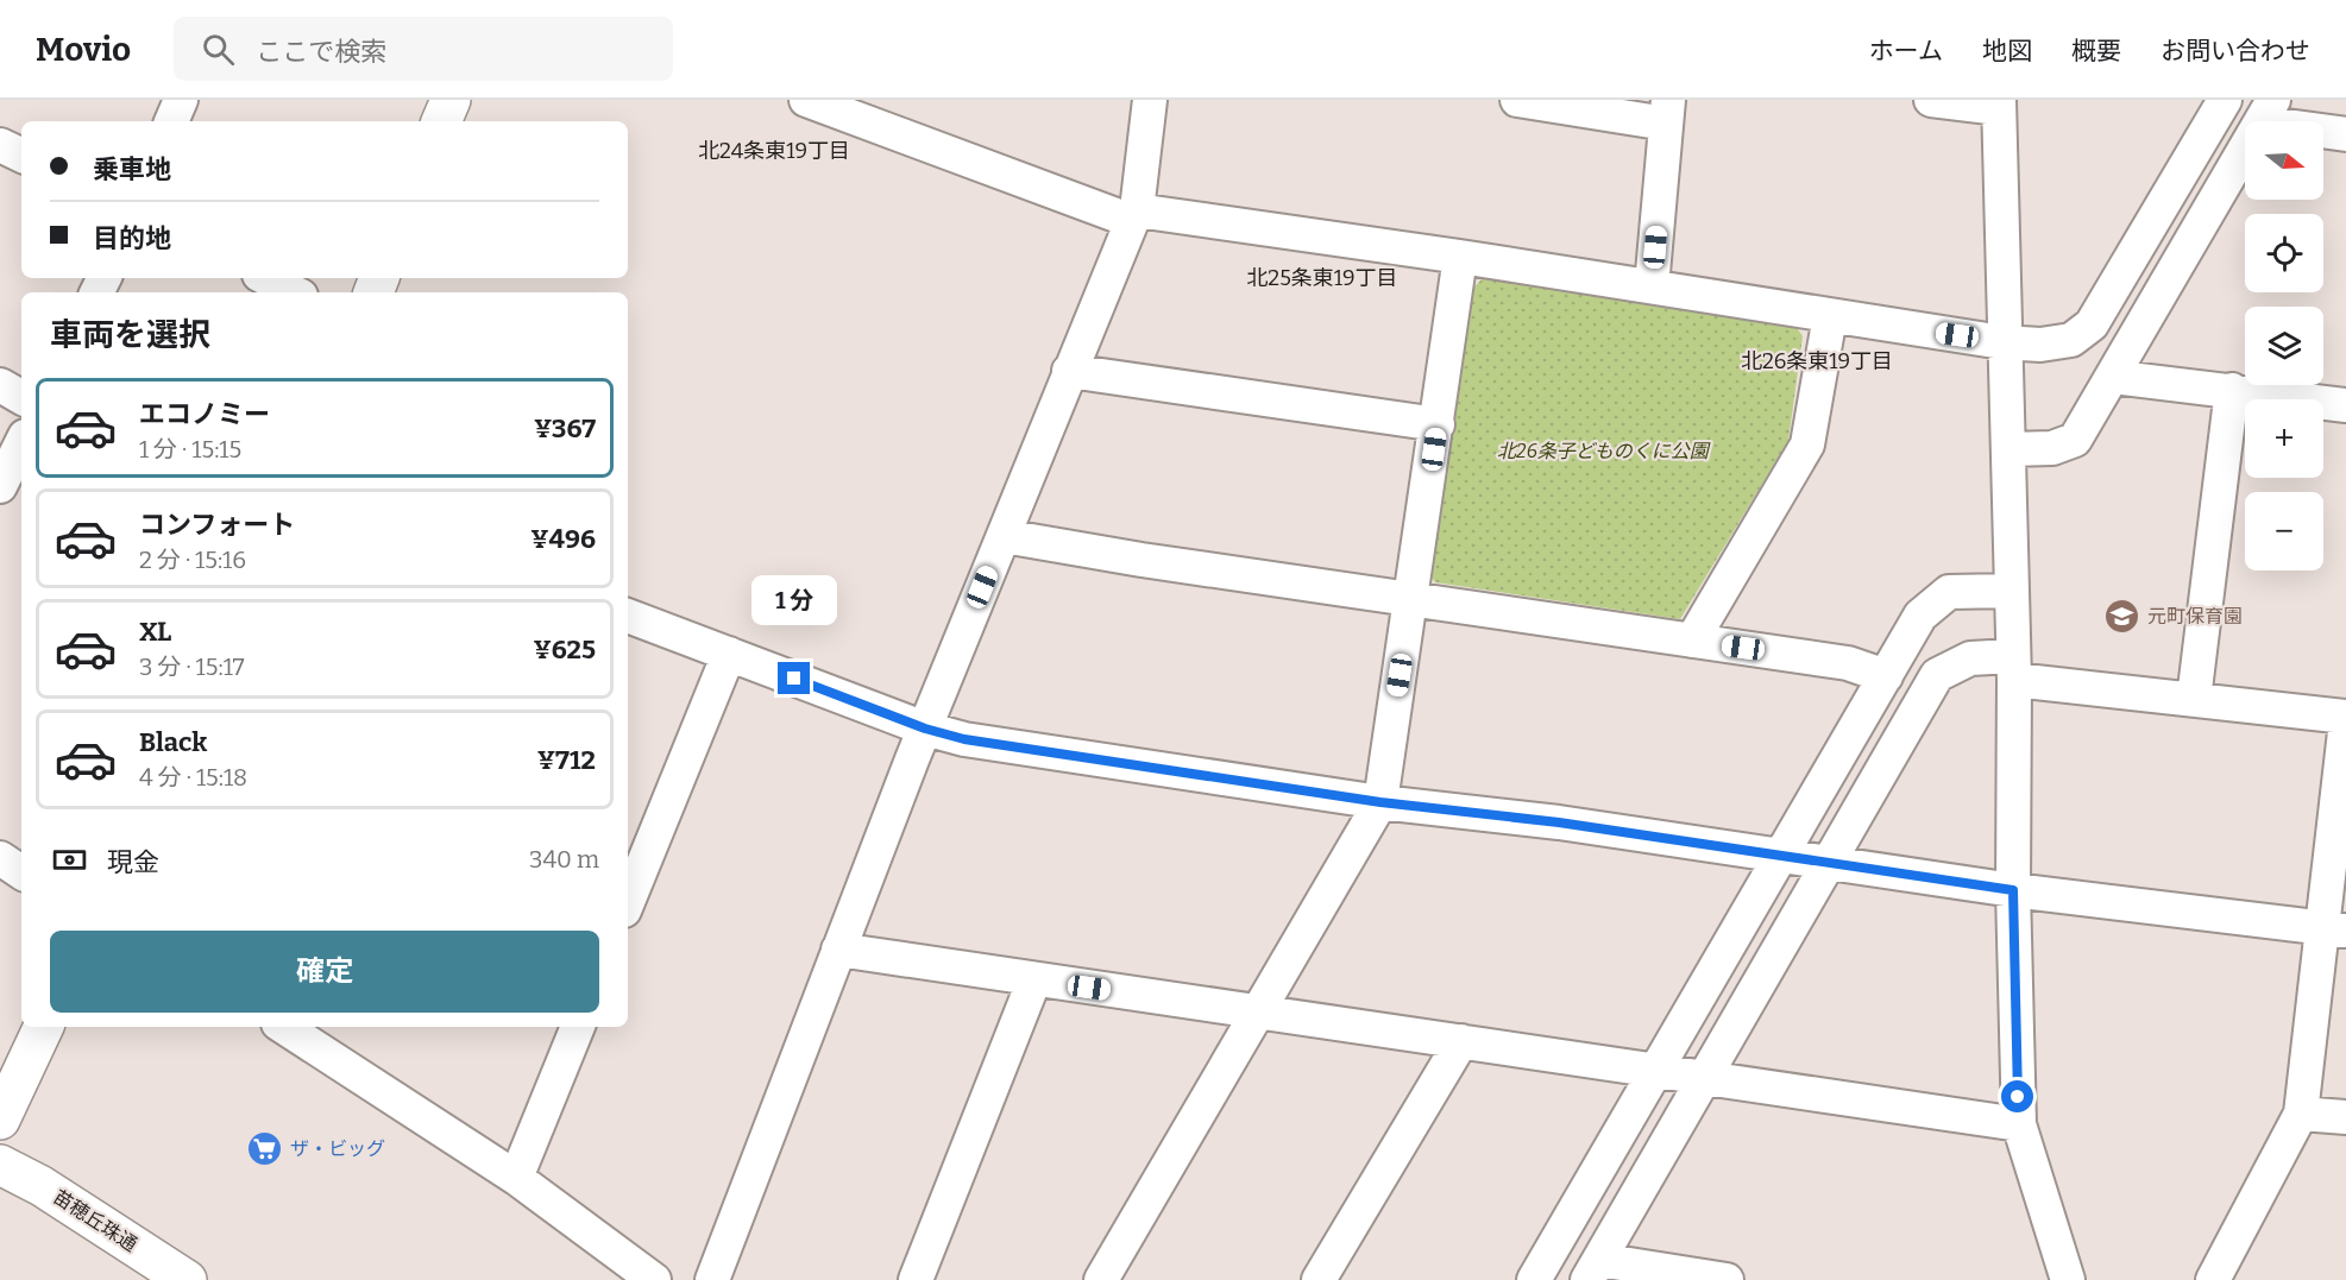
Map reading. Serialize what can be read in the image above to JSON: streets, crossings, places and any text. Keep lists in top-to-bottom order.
{
  "streets": {
    "street": ["苗穂丘珠通"]
  },
  "districts": ["北24条東19丁目", "北25条東19丁目", "北26条東19丁目"],
  "parks": ["北26条子どものくに公園"],
  "places": {
    "school or university": ["元町保育園"],
    "supermarket": ["ザ・ビッグ"]
  },
  "north": "right",
  "page": {
    "header": "Movio",
    "search": "ここで検索",
    "nav": [
      "ホーム",
      "地図",
      "概要",
      "お問い合わせ"
    ],
    "map_buttons": ["+", "−"],
    "banner": ["乗車地", "目的地"],
    "heading": "車両を選択",
    "list": [
      {
        "name": "エコノミー",
        "note": "1 分 · 15:15",
        "value": "¥367"
      },
      {
        "name": "コンフォート",
        "note": "2 分 · 15:16",
        "value": "¥496"
      },
      {
        "name": "XL",
        "note": "3 分 · 15:17",
        "value": "¥625"
      },
      {
        "name": "Black",
        "note": "4 分 · 15:18",
        "value": "¥712"
      }
    ],
    "bubble": "1 分",
    "pay": ["現金", "340 m"],
    "buttons": "確定"
  }
}
